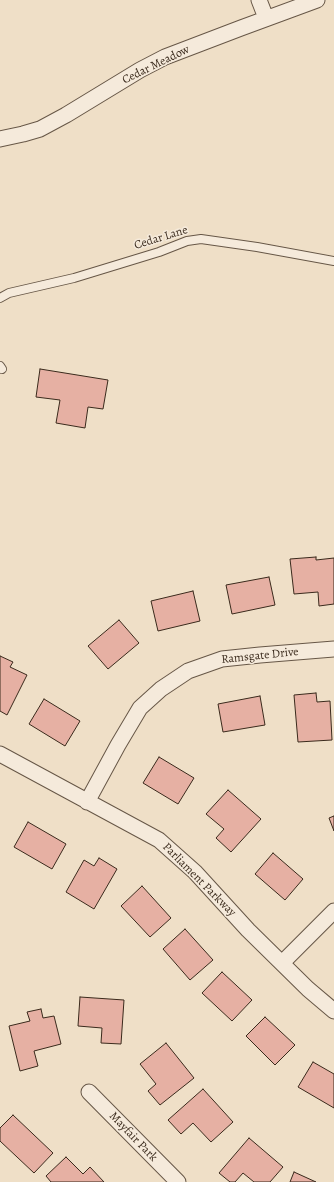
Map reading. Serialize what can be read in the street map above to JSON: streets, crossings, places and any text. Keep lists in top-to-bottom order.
{
  "streets": {
    "street": [
      "Cedar Meadow",
      "Ramsgate Drive",
      "Parliament Parkway",
      "Mayfair Park"
    ],
    "lane": ["Cedar Lane"]
  },
  "crossings": [
    ["Ramsgate Drive", "Parliament Parkway"]
  ]
}
